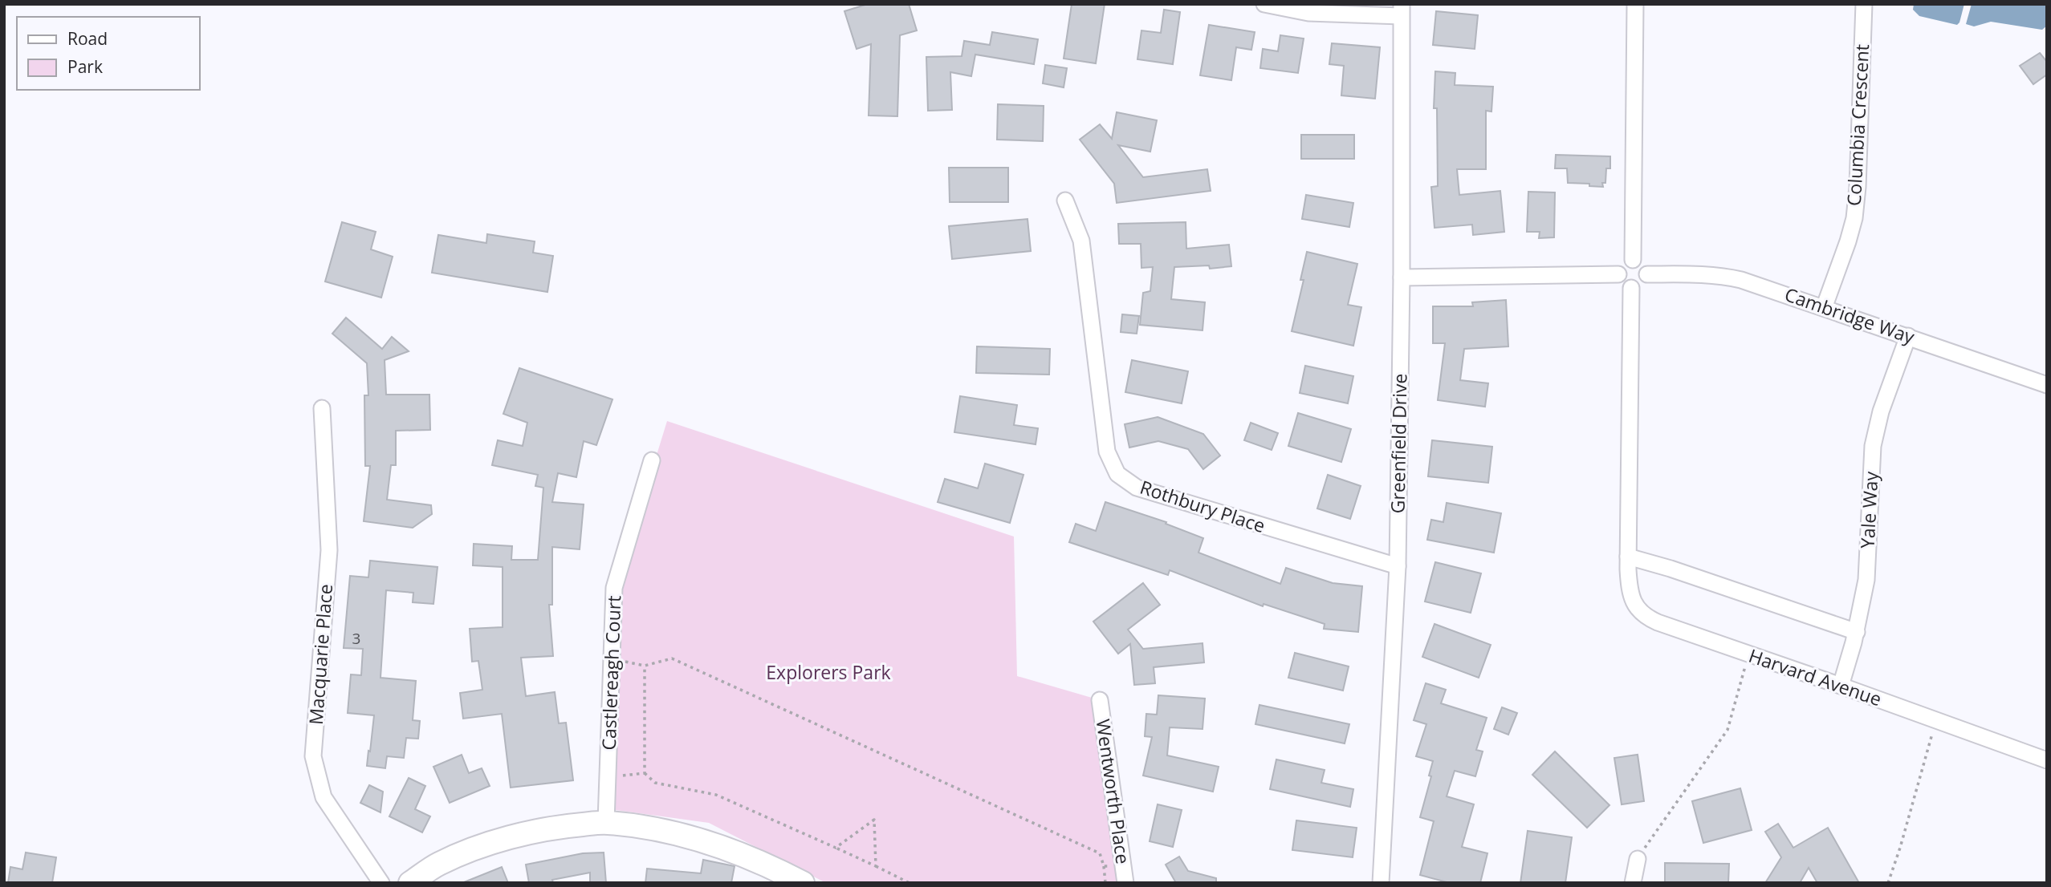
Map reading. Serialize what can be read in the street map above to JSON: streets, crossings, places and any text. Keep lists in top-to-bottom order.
{
  "streets": {
    "street": [
      "Columbia Crescent",
      "Cambridge Way",
      "Greenfield Drive",
      "Rothbury Place",
      "Yale Way",
      "Macquarie Place",
      "Castlereagh Court",
      "Harvard Avenue",
      "Wentworth Place"
    ]
  },
  "crossings": [
    ["Columbia Crescent", "Cambridge Way"],
    ["Cambridge Way", "Yale Way"],
    ["Cambridge Way", "Harvard Avenue"],
    ["Greenfield Drive", "Rothbury Place"],
    ["Yale Way", "Harvard Avenue"]
  ],
  "parks": ["Explorers Park"],
  "house_numbers": ["3"],
  "legend": ["Road", "Park"]
}
